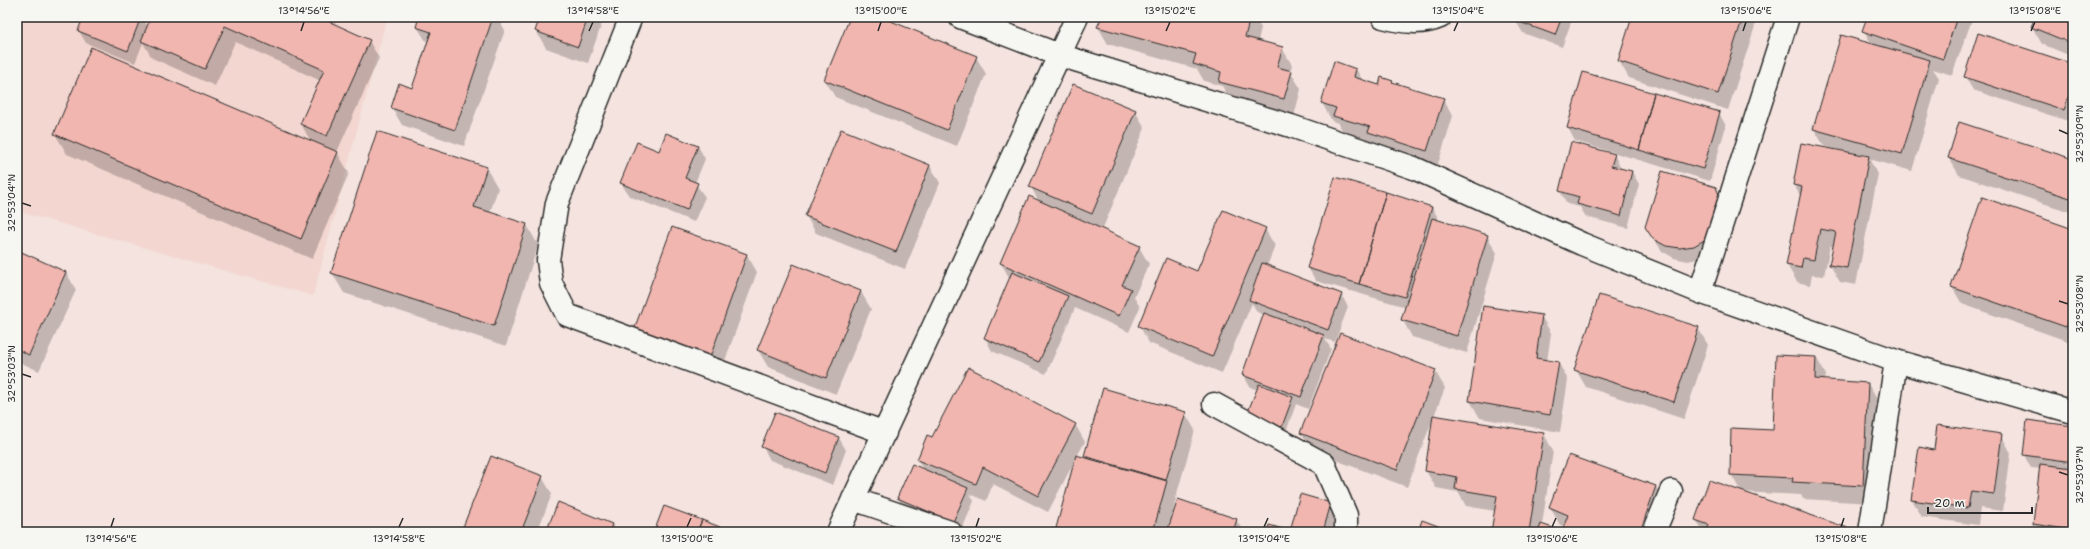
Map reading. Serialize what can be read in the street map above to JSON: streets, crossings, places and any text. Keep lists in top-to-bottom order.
{
  "scale_bar": "20 m",
  "coordinates": [
    "13°14'56\"E",
    "13°14'58\"E",
    "13°15'00\"E",
    "13°15'02\"E",
    "13°15'04\"E",
    "13°15'06\"E",
    "13°15'08\"E",
    "32°53'09\"N",
    "32°53'04\"N",
    "32°53'08\"N",
    "32°53'03\"N",
    "32°53'07\"N"
  ]
}
